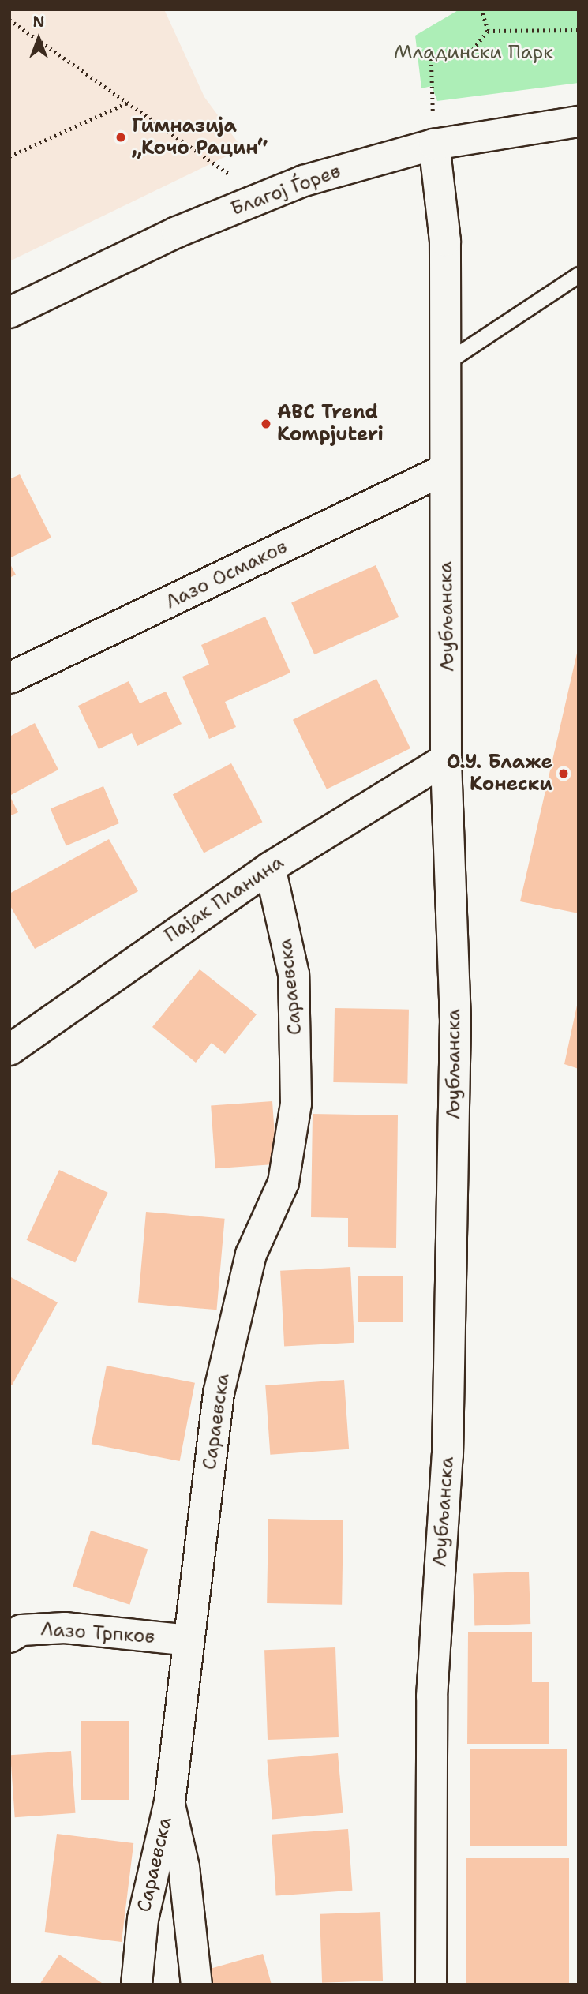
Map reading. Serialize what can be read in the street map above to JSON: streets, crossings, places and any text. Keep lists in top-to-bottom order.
{
  "streets": {
    "street": [
      "Благој Ѓорев",
      "Лазо Осмаков",
      "Љубљанска",
      "Пајак Планина",
      "Сараевска",
      "Лазо Трпков"
    ]
  },
  "crossings": [
    ["Благој Ѓорев", "Љубљанска"],
    ["Лазо Осмаков", "Љубљанска"],
    ["Љубљанска", "Пајак Планина"],
    ["Пајак Планина", "Сараевска"],
    ["Сараевска", "Лазо Трпков"]
  ],
  "parks": ["Младински Парк"],
  "places": ["Гимназија „Кочо Рацин“", "ABC Trend Kompjuteri", "О.У. Блаже Конески"],
  "north": "top"
}
